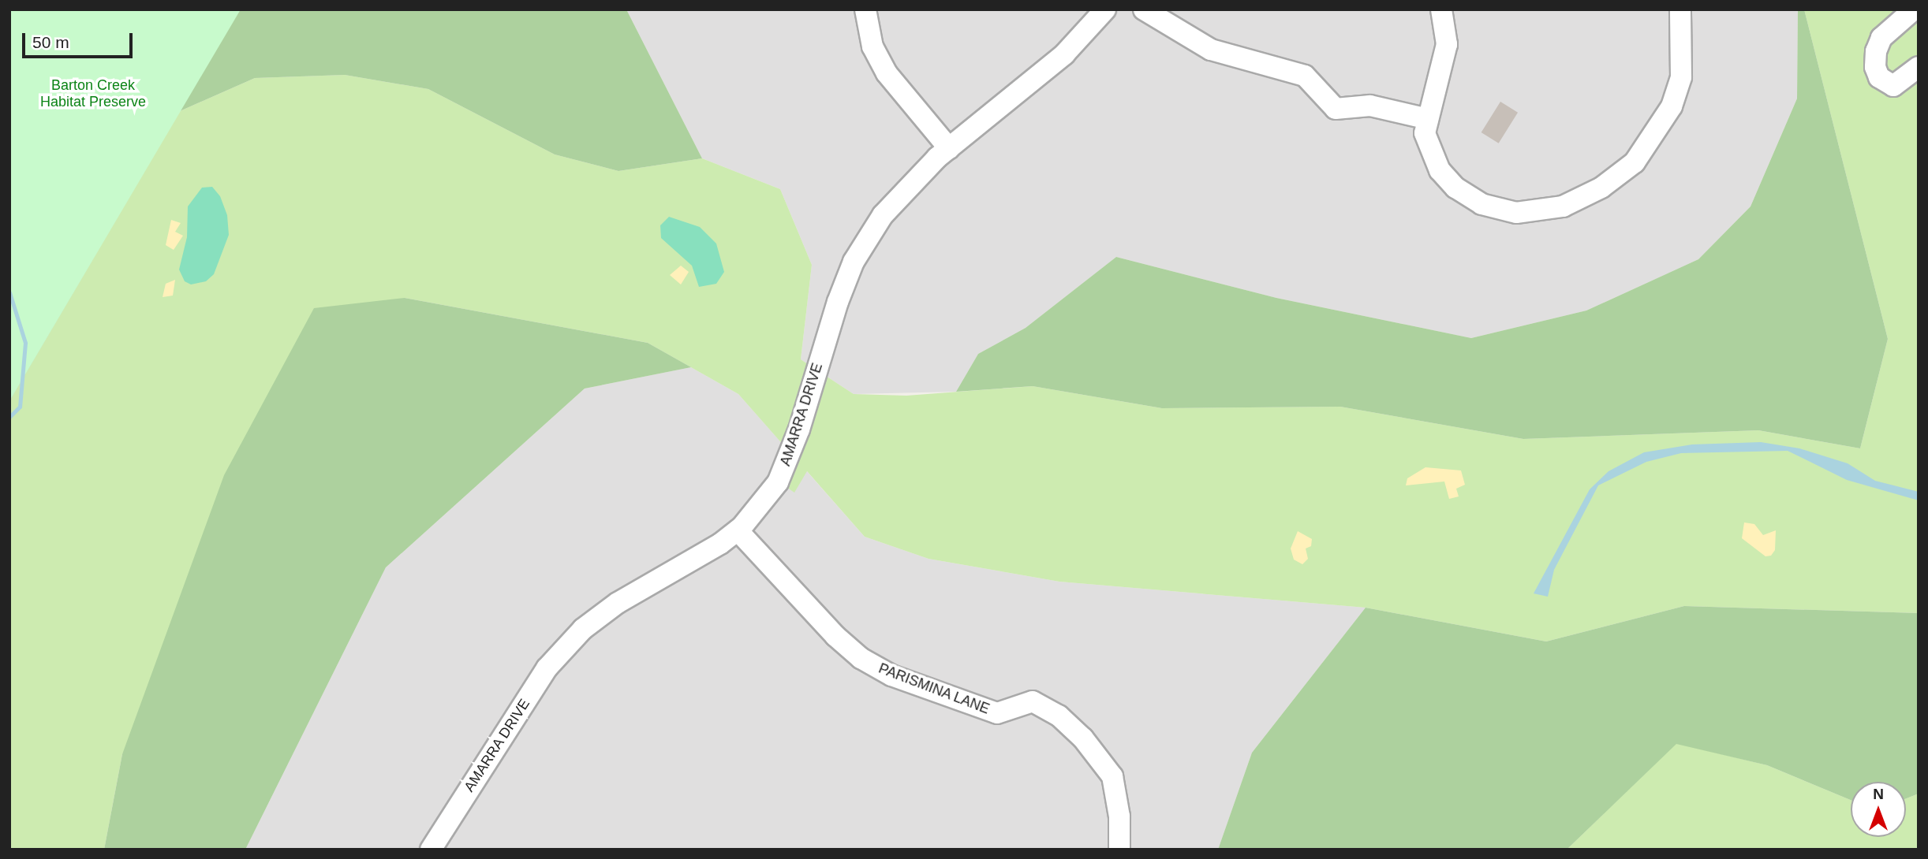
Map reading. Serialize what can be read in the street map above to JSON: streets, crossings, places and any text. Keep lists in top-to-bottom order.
{
  "streets": {
    "street": ["AMARRA DRIVE", "PARISMINA LANE"]
  },
  "crossings": [
    ["AMARRA DRIVE", "PARISMINA LANE"]
  ],
  "parks": ["Barton Creek Habitat Preserve"],
  "scale_bar": "50 m",
  "north": "top"
}
